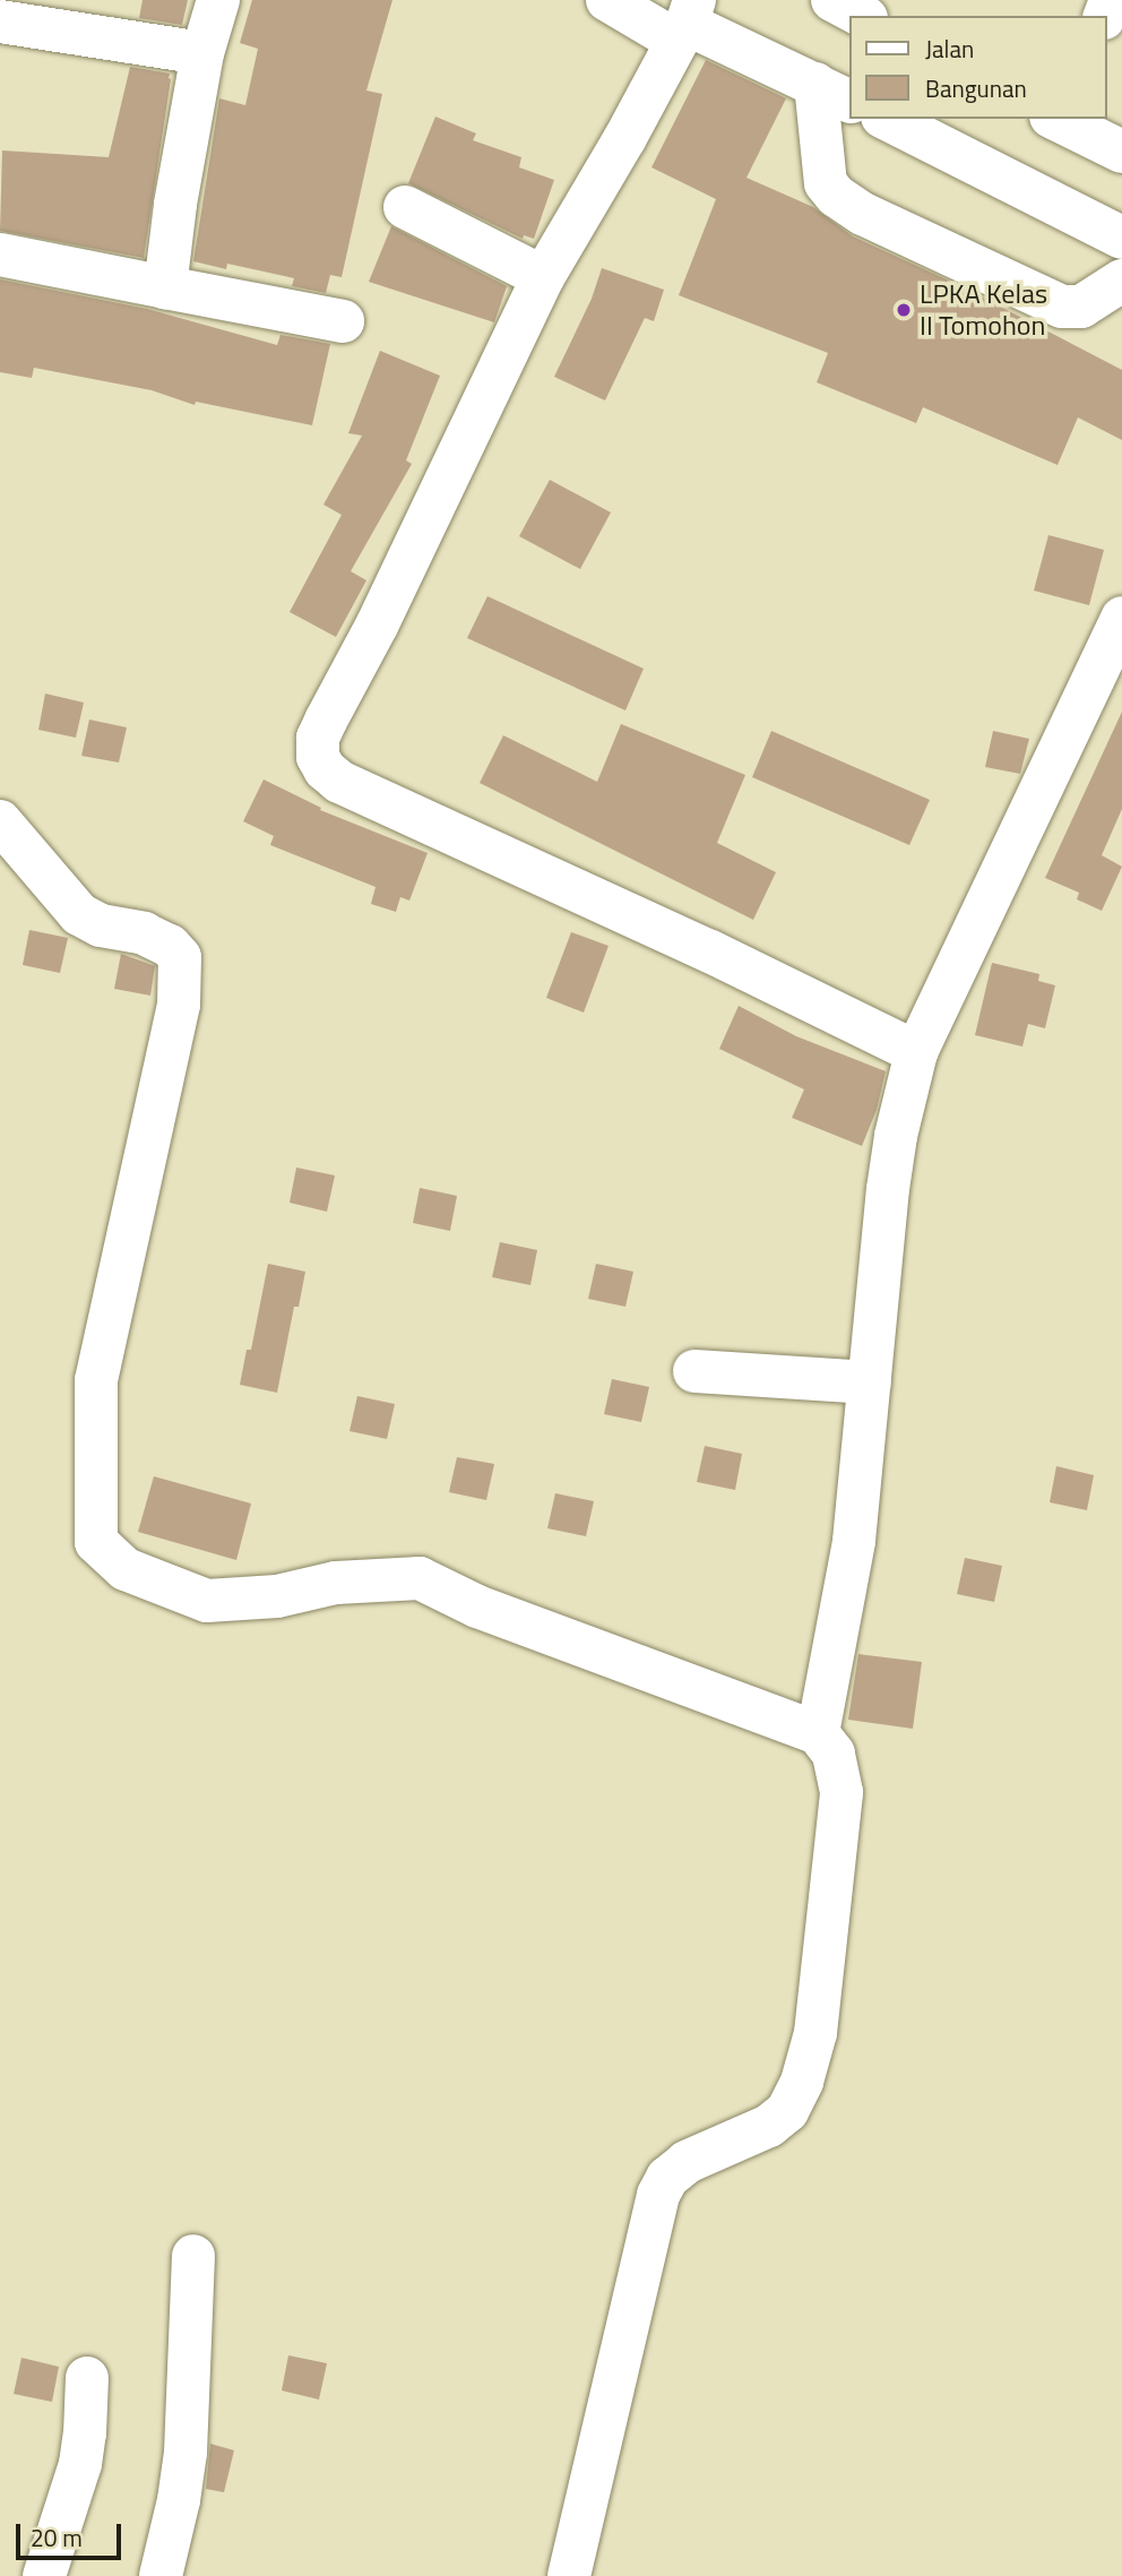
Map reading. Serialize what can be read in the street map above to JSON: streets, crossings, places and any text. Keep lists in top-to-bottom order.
{
  "places": ["LPKA Kelas II Tomohon"],
  "legend": ["Jalan", "Bangunan"],
  "scale_bar": "20 m"
}
